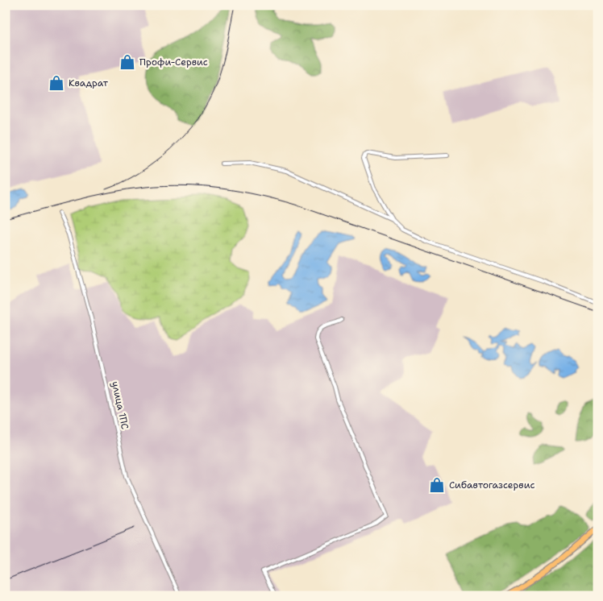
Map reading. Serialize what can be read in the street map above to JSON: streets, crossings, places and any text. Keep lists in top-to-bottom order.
{
  "streets": {
    "street": ["улица 1ПС"]
  },
  "places": {
    "shop": ["Профи-Сервис", "Квадрат", "Сибавтогазсервис"]
  }
}
